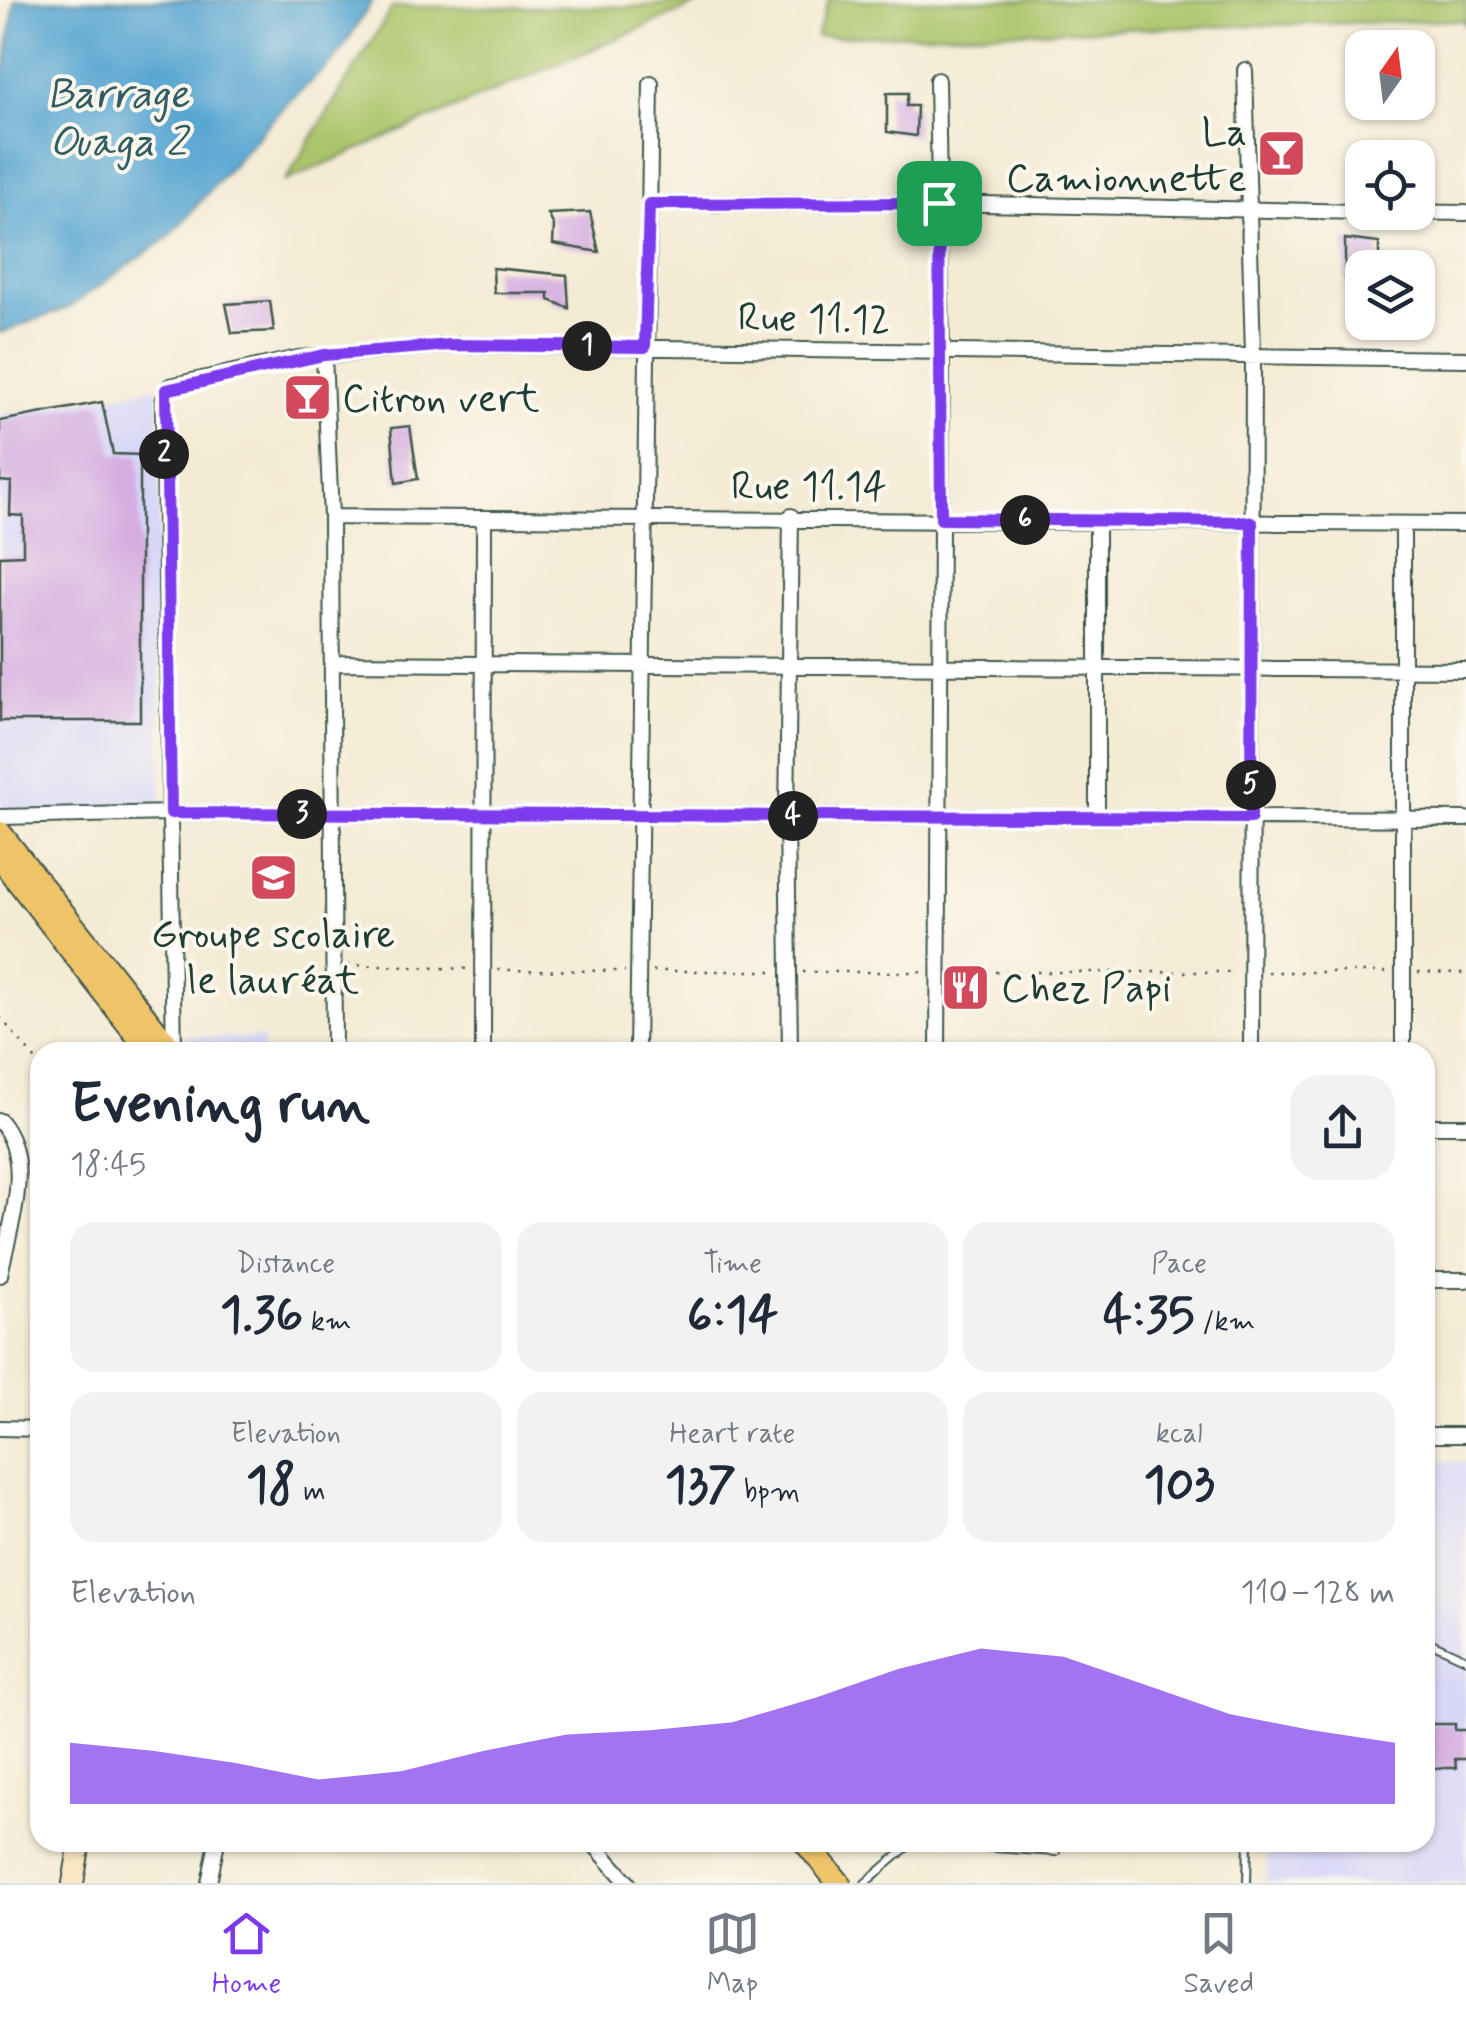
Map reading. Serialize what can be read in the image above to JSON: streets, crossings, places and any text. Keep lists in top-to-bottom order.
{
  "streets": {
    "street": ["Rue 11.12", "Rue 11.14"]
  },
  "water": ["Barrage Ouaga 2"],
  "places": {
    "bar": ["La Camionnette", "Citron vert"],
    "school or university": ["Groupe scolaire le lauréat"],
    "restaurant": ["Chez Papi"]
  },
  "north": "top",
  "page": {
    "pins": [
      "1",
      "2",
      "6",
      "5",
      "3",
      "4"
    ],
    "heading": ["Evening run", "18:45"],
    "stats": [
      ["Distance", "1.36 km"],
      ["Time", "6:14"],
      ["Pace", "4:35 /km"],
      ["Elevation", "18 m"],
      ["Heart rate", "137 bpm"],
      ["kcal", "103"]
    ],
    "chart": ["Elevation", "110–128 m"],
    "tabs": ["Home", "Map", "Saved"]
  }
}
